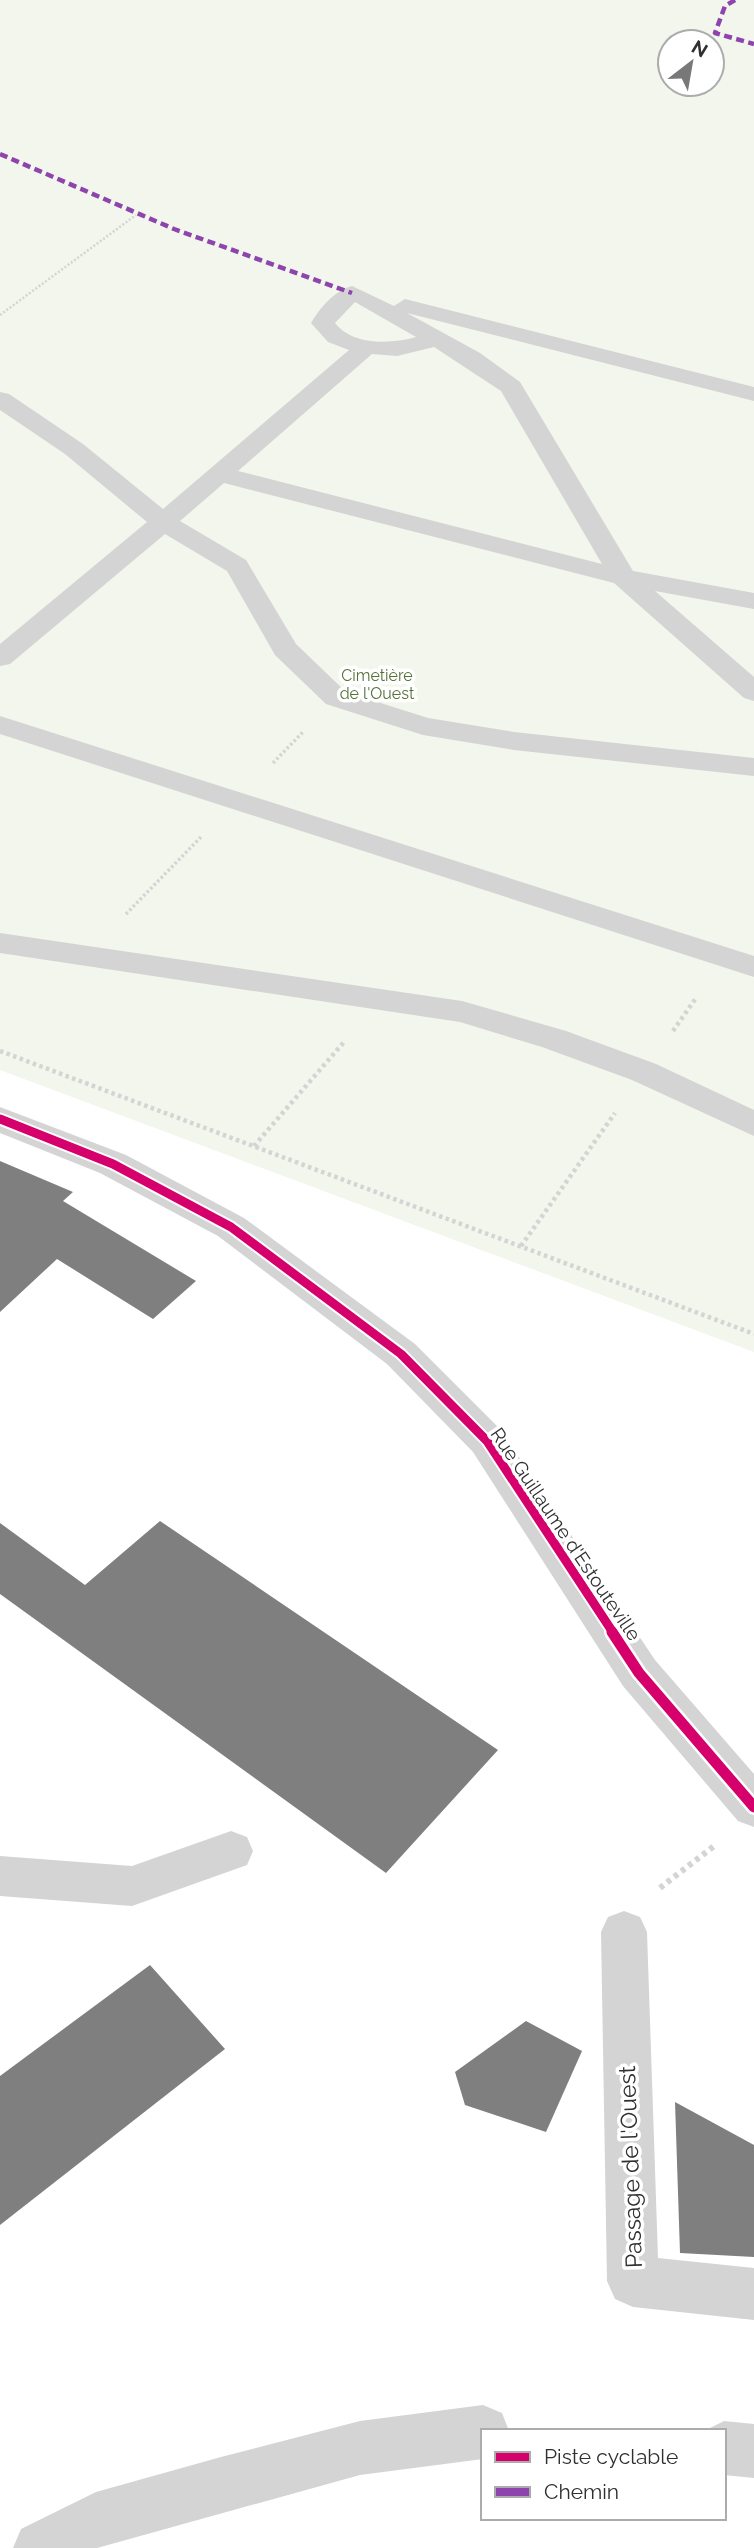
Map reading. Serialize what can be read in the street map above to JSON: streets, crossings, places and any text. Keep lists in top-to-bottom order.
{
  "streets": {
    "street": ["Rue Guillaume d'Estouteville"],
    "lane": ["Passage de l'Ouest"]
  },
  "parks": ["Cimetière de l'Ouest"],
  "legend": ["Piste cyclable", "Chemin"],
  "north": "top right"
}
